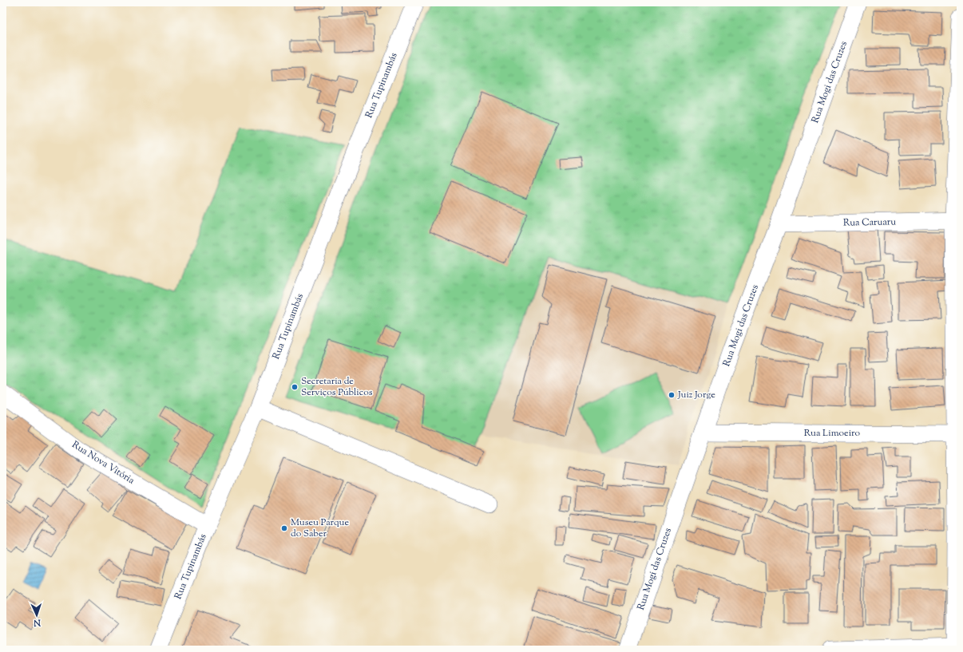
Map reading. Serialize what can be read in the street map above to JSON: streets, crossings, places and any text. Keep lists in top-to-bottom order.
{
  "streets": {
    "street": [
      "Rua Mogi das Cruzes",
      "Rua Tupinambás",
      "Rua Caruaru",
      "Rua Limoeiro",
      "Rua Nova Vitória"
    ]
  },
  "crossings": [
    ["Rua Mogi das Cruzes", "Rua Caruaru"],
    ["Rua Mogi das Cruzes", "Rua Limoeiro"],
    ["Rua Tupinambás", "Rua Nova Vitória"]
  ],
  "places": ["Secretaria de Serviços Públicos", "Juiz Jorge", "Museu Parque do Saber"],
  "north": "bottom"
}
